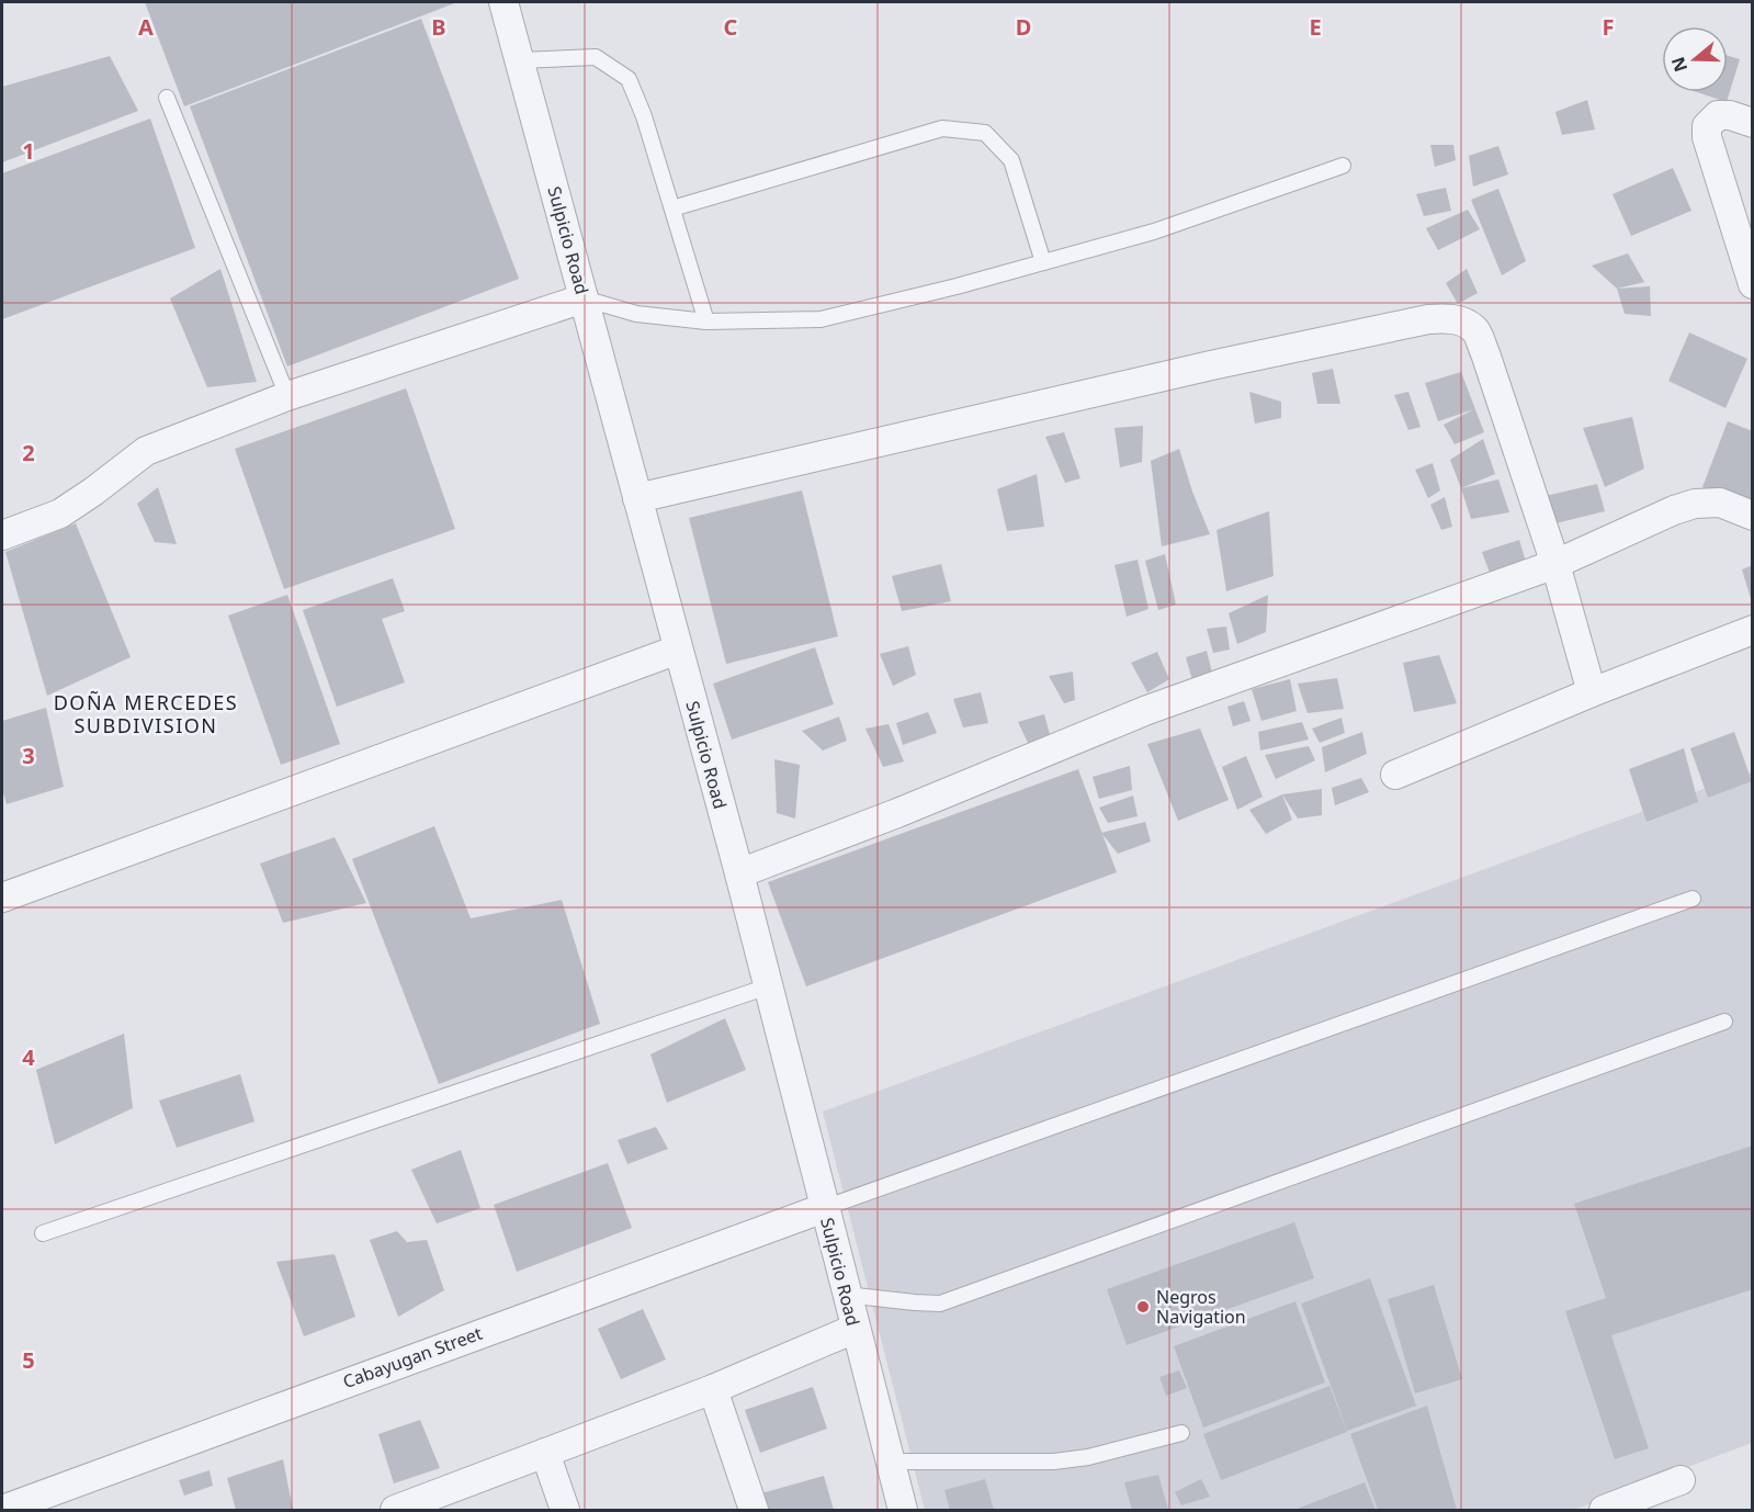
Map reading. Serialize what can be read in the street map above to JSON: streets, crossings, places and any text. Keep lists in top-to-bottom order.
{
  "streets": {
    "street": ["Sulpicio Road", "Cabayugan Street"]
  },
  "crossings": [
    ["Sulpicio Road", "Cabayugan Street"]
  ],
  "districts": ["DOÑA MERCEDES SUBDIVISION"],
  "places": ["Negros Navigation"],
  "north": "left",
  "grid": {
    "columns": [
      "A",
      "B",
      "C",
      "D",
      "E",
      "F"
    ],
    "rows": [
      "1",
      "2",
      "3",
      "4",
      "5"
    ]
  }
}
